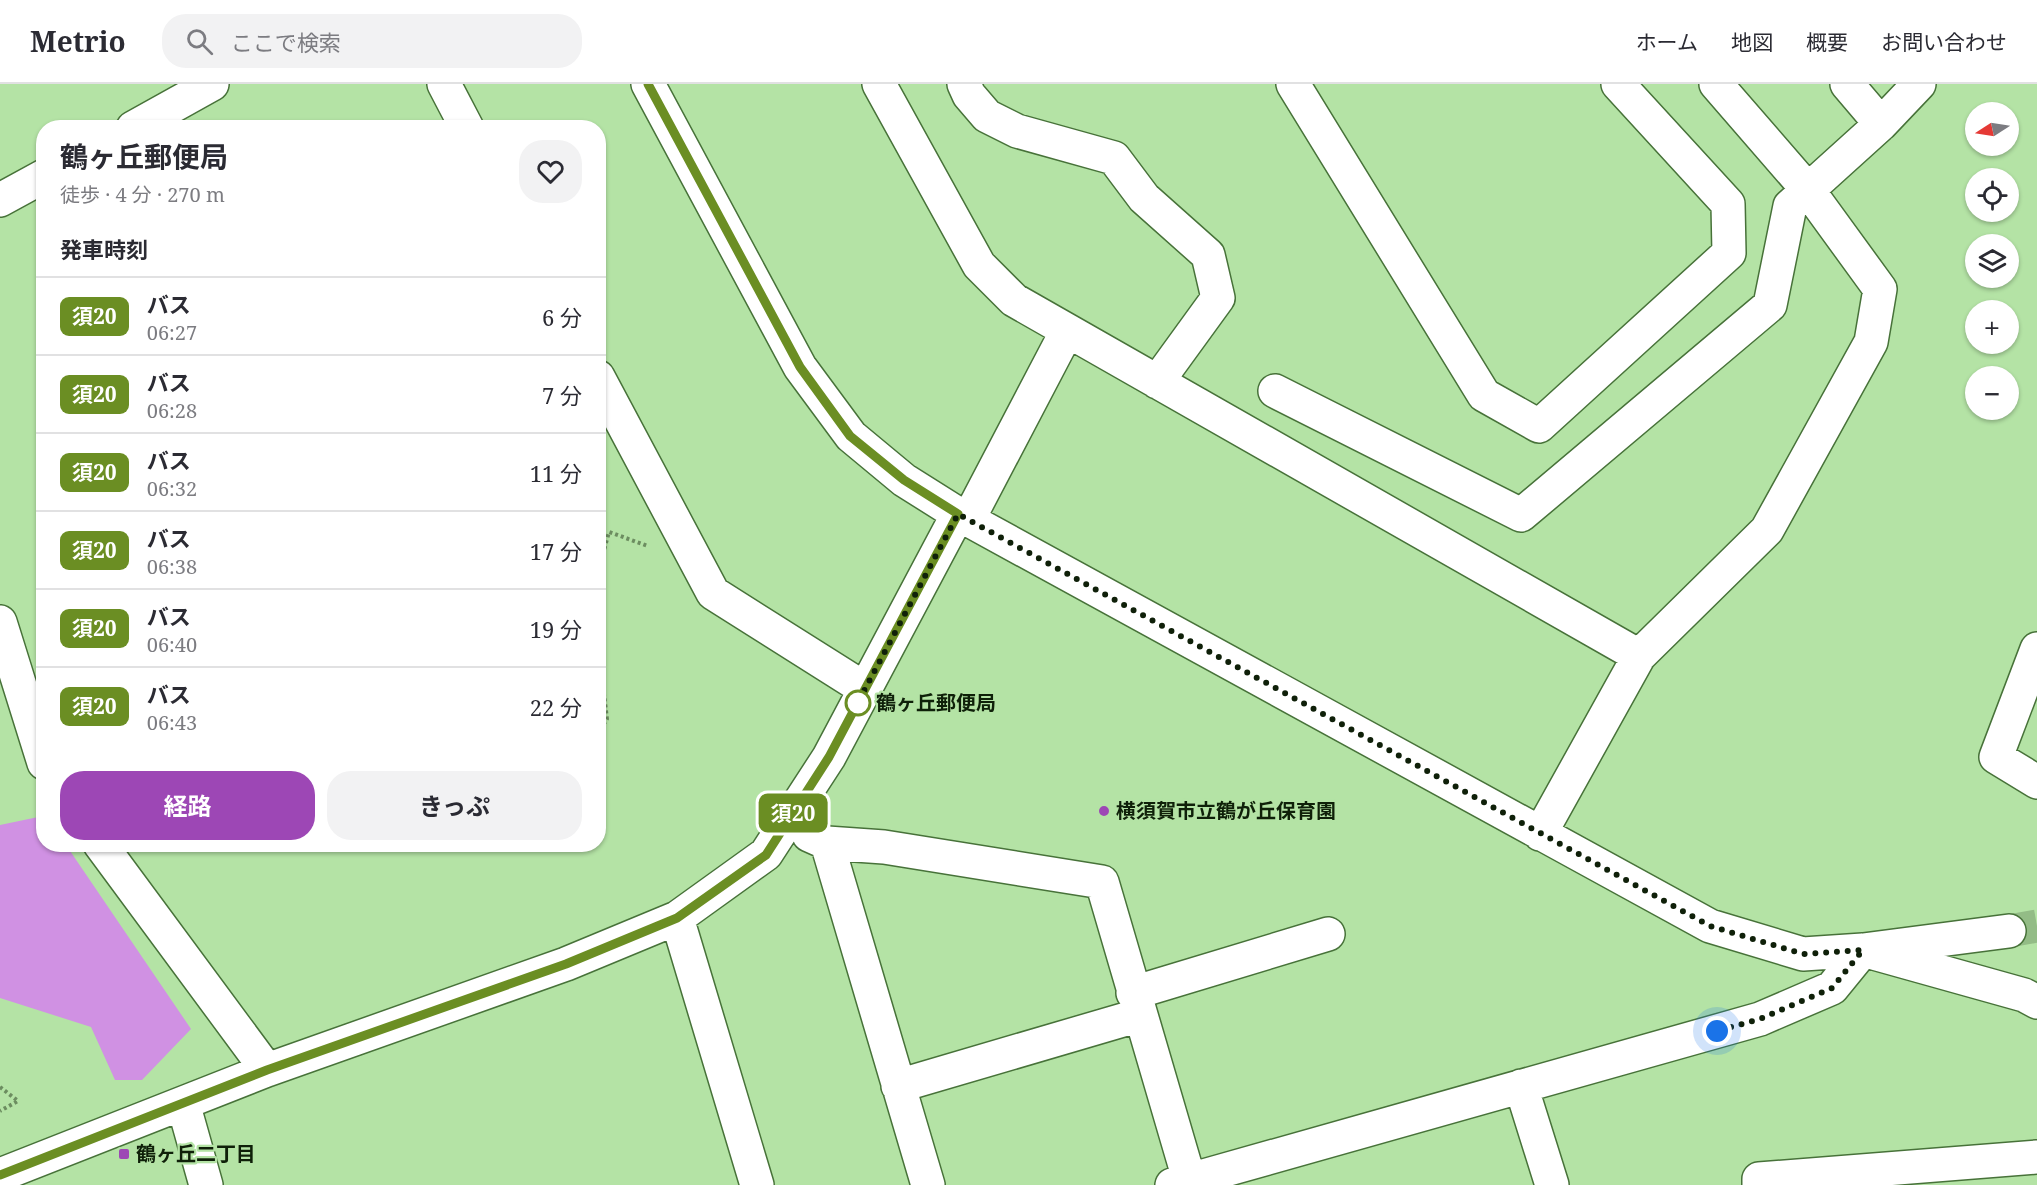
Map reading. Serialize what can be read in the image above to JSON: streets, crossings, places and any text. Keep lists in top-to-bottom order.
{
  "places": {
    "other": ["鶴ヶ丘郵便局", "横須賀市立鶴が丘保育園"],
    "transit": ["鶴ヶ丘二丁目"]
  },
  "lines": ["bus line 須20"],
  "north": "left",
  "page": {
    "header": "Metrio",
    "search": "ここで検索",
    "nav": [
      "ホーム",
      "地図",
      "概要",
      "お問い合わせ"
    ],
    "on_map": "須20",
    "map_buttons": ["+", "−"],
    "heading": [
      ["鶴ヶ丘郵便局", "徒歩 · 4 分 · 270 m"],
      "発車時刻"
    ],
    "list": [
      {
        "mark": "須20",
        "name": "バス",
        "note": "06:27",
        "value": "6 分"
      },
      {
        "mark": "須20",
        "name": "バス",
        "note": "06:28",
        "value": "7 分"
      },
      {
        "mark": "須20",
        "name": "バス",
        "note": "06:32",
        "value": "11 分"
      },
      {
        "mark": "須20",
        "name": "バス",
        "note": "06:38",
        "value": "17 分"
      },
      {
        "mark": "須20",
        "name": "バス",
        "note": "06:40",
        "value": "19 分"
      },
      {
        "mark": "須20",
        "name": "バス",
        "note": "06:43",
        "value": "22 分"
      }
    ],
    "buttons": ["経路", "きっぷ"]
  }
}
